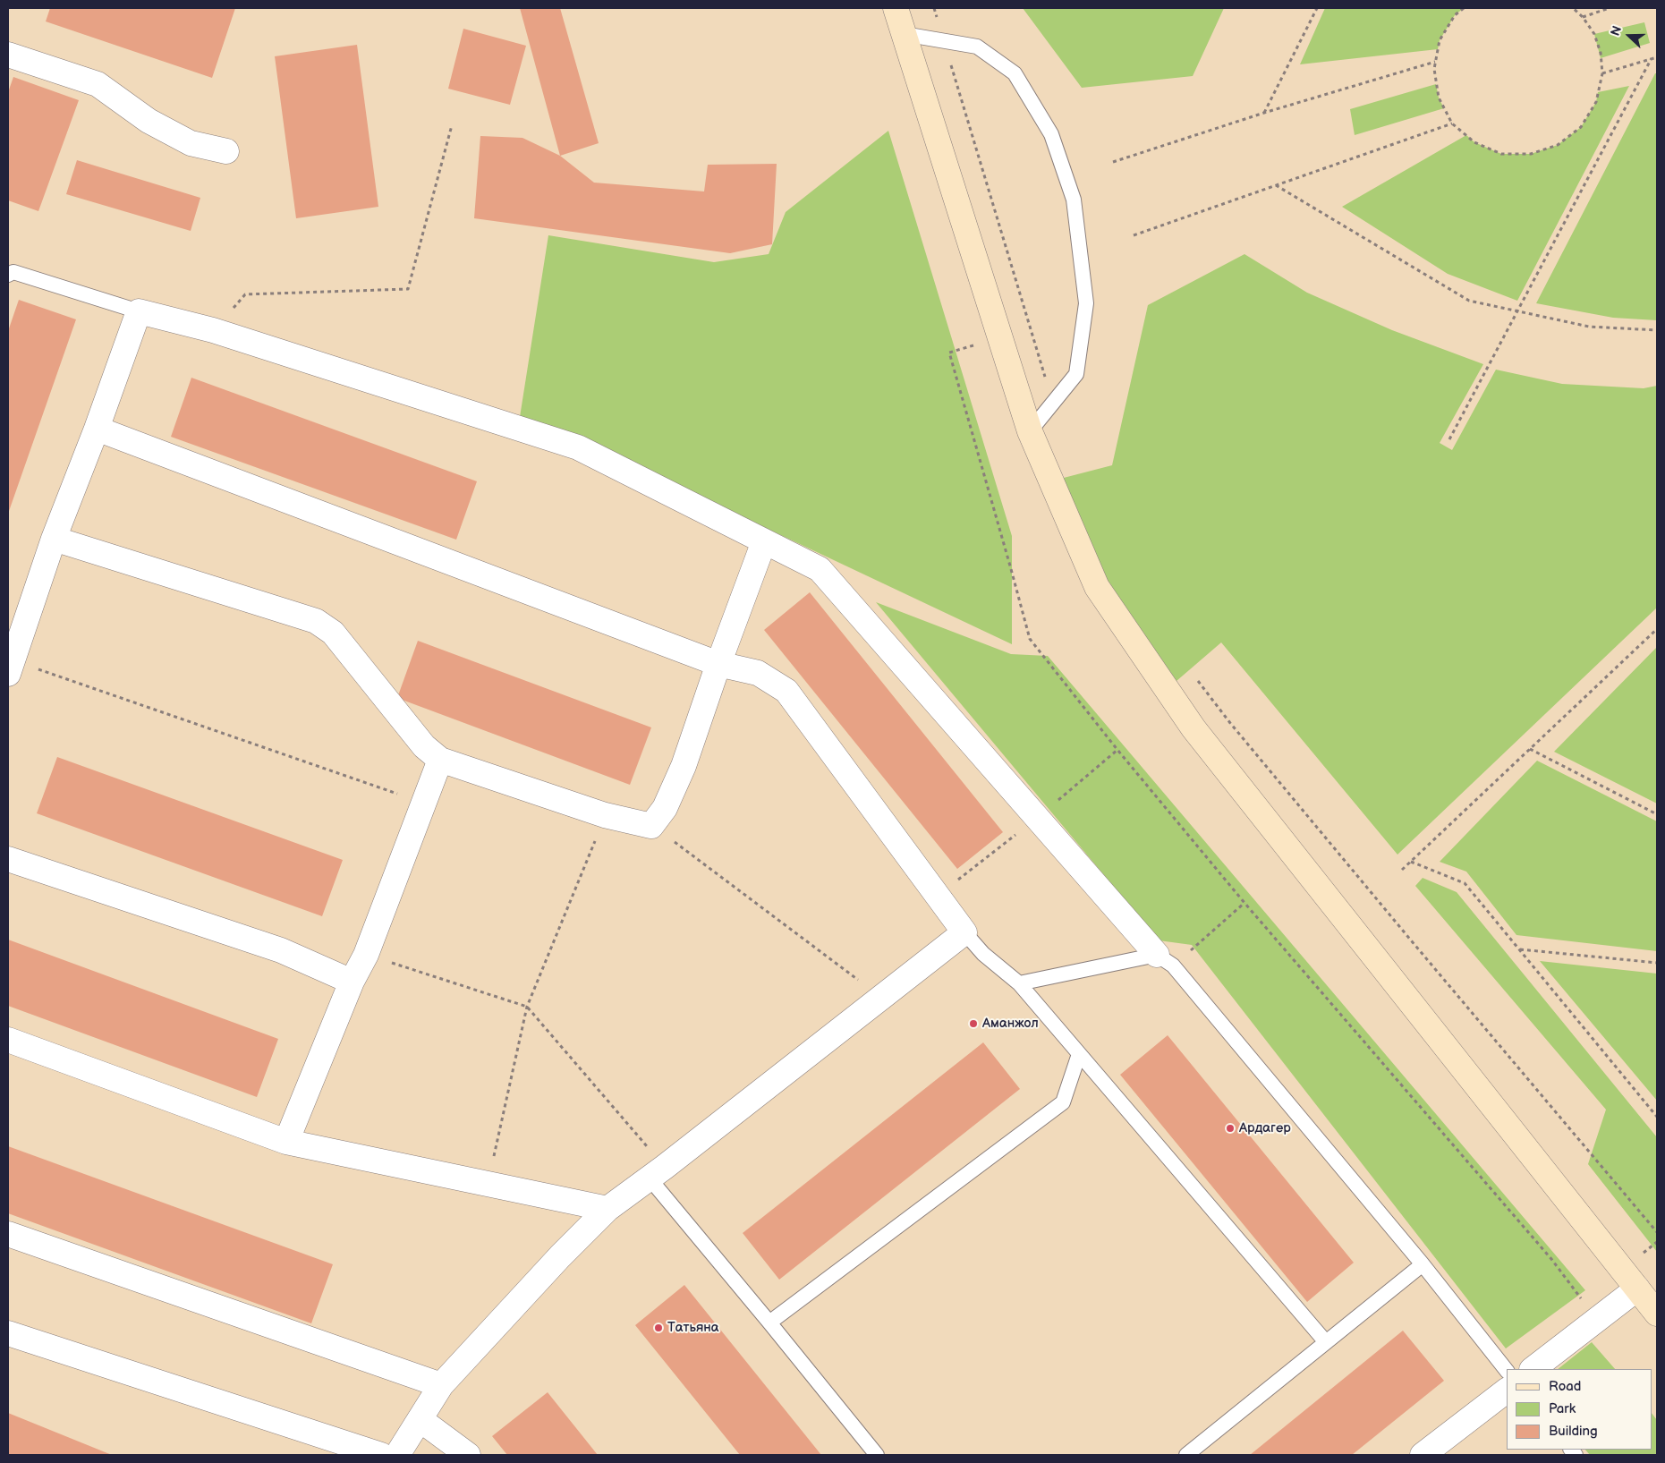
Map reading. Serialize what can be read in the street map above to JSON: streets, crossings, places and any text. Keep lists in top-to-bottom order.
{
  "places": ["Аманжол", "Ардагер", "Татьяна"],
  "legend": ["Road", "Park", "Building"],
  "north": "left"
}
